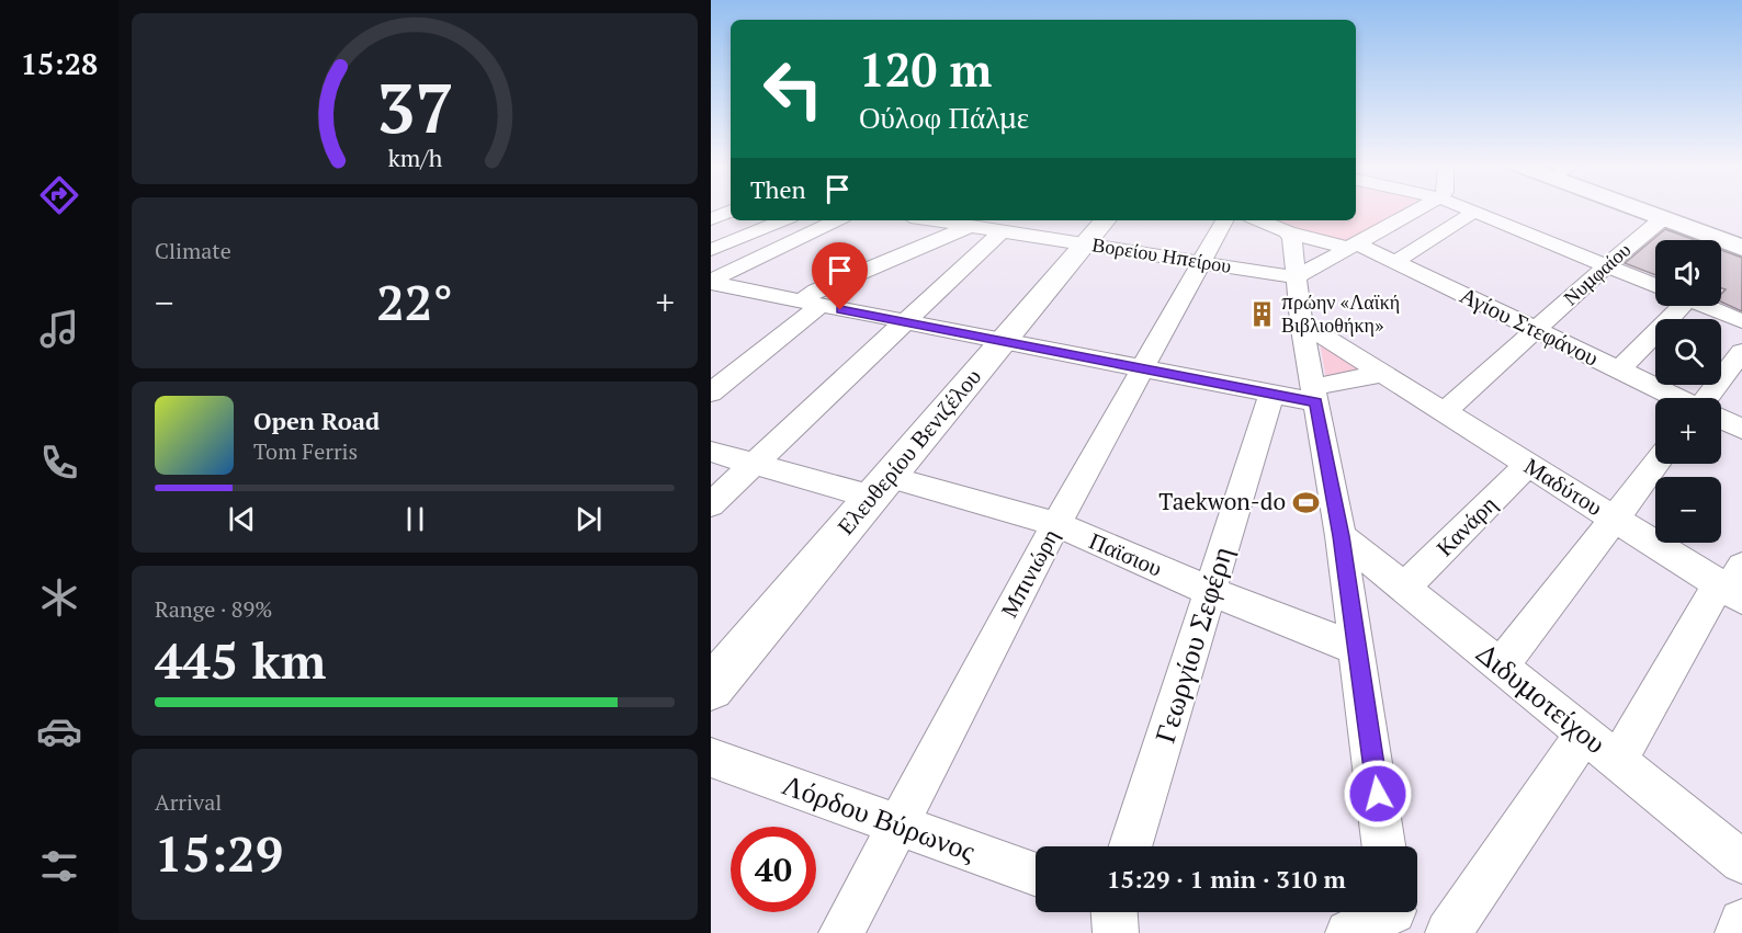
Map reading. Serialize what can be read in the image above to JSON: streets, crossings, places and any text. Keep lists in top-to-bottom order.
{
  "streets": {
    "main road": ["Ελευθερίου Βενιζέλου"],
    "street": [
      "Βορείου Ηπείρου",
      "Νυμφαίου",
      "Αγίου Στεφάνου",
      "Μαδύτου",
      "Κανάρη",
      "Παϊσιου",
      "Μπινιώρη",
      "Γεωργίου Σεφέρη",
      "Διδυμοτείχου",
      "Λόρδου Βύρωνος"
    ]
  },
  "crossings": [
    ["Βορείου Ηπείρου", "Ελευθερίου Βενιζέλου"],
    ["Βορείου Ηπείρου", "Μπινιώρη"],
    ["Νυμφαίου", "Αγίου Στεφάνου"],
    ["Νυμφαίου", "Μαδύτου"],
    ["Ελευθερίου Βενιζέλου", "Παϊσιου"],
    ["Μαδύτου", "Κανάρη"],
    ["Κανάρη", "Διδυμοτείχου"],
    ["Παϊσιου", "Μπινιώρη"],
    ["Παϊσιου", "Γεωργίου Σεφέρη"],
    ["Μπινιώρη", "Λόρδου Βύρωνος"]
  ],
  "places": {
    "building": ["πρώην «Λαϊκή Βιβλιοθήκη»"],
    "sports": ["Taekwon-do"]
  },
  "page": {
    "tabs": "15:28",
    "turn": ["120 m", "Ούλοφ Πάλμε"],
    "then": "Then",
    "tile": [
      "Climate",
      ["Range · 89%", "445 km"],
      ["Arrival", "15:29"]
    ],
    "map_buttons": ["+", "−"],
    "heat": ["−", "22°", "+"],
    "song": ["Open Road", "Tom Ferris"],
    "limit": "40",
    "trip": "15:29 · 1 min · 310 m",
    "gauge": ["37", "km/h"]
  }
}
